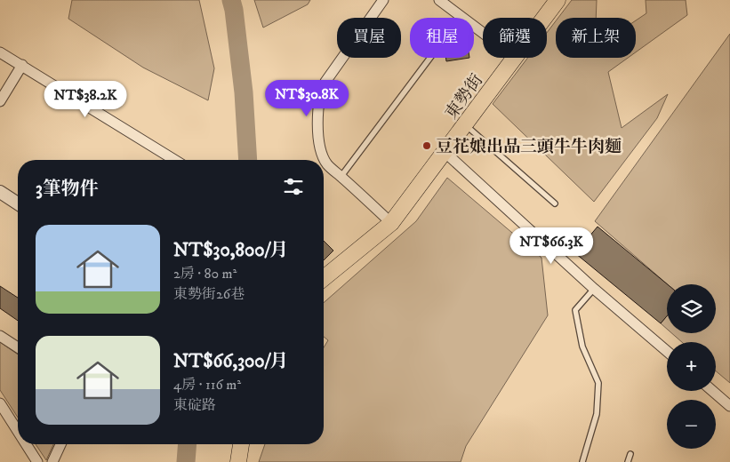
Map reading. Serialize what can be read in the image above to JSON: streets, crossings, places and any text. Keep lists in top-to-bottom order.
{
  "streets": {
    "main road": ["東勢街"]
  },
  "places": ["豆花娘出品三頭牛牛肉麵"],
  "page": {
    "chip": [
      "買屋",
      "租屋",
      "篩選",
      "新上架"
    ],
    "price": ["NT$30.8K", "NT$38.2K", "NT$66.3K"],
    "heading": "3筆物件",
    "list": [
      {
        "name": "NT$30,800/月",
        "note": "2房 · 80 m² · 東勢街26巷"
      },
      {
        "name": "NT$66,300/月",
        "note": "4房 · 116 m² · 東碇路"
      }
    ],
    "map_buttons": ["+", "−"]
  }
}
